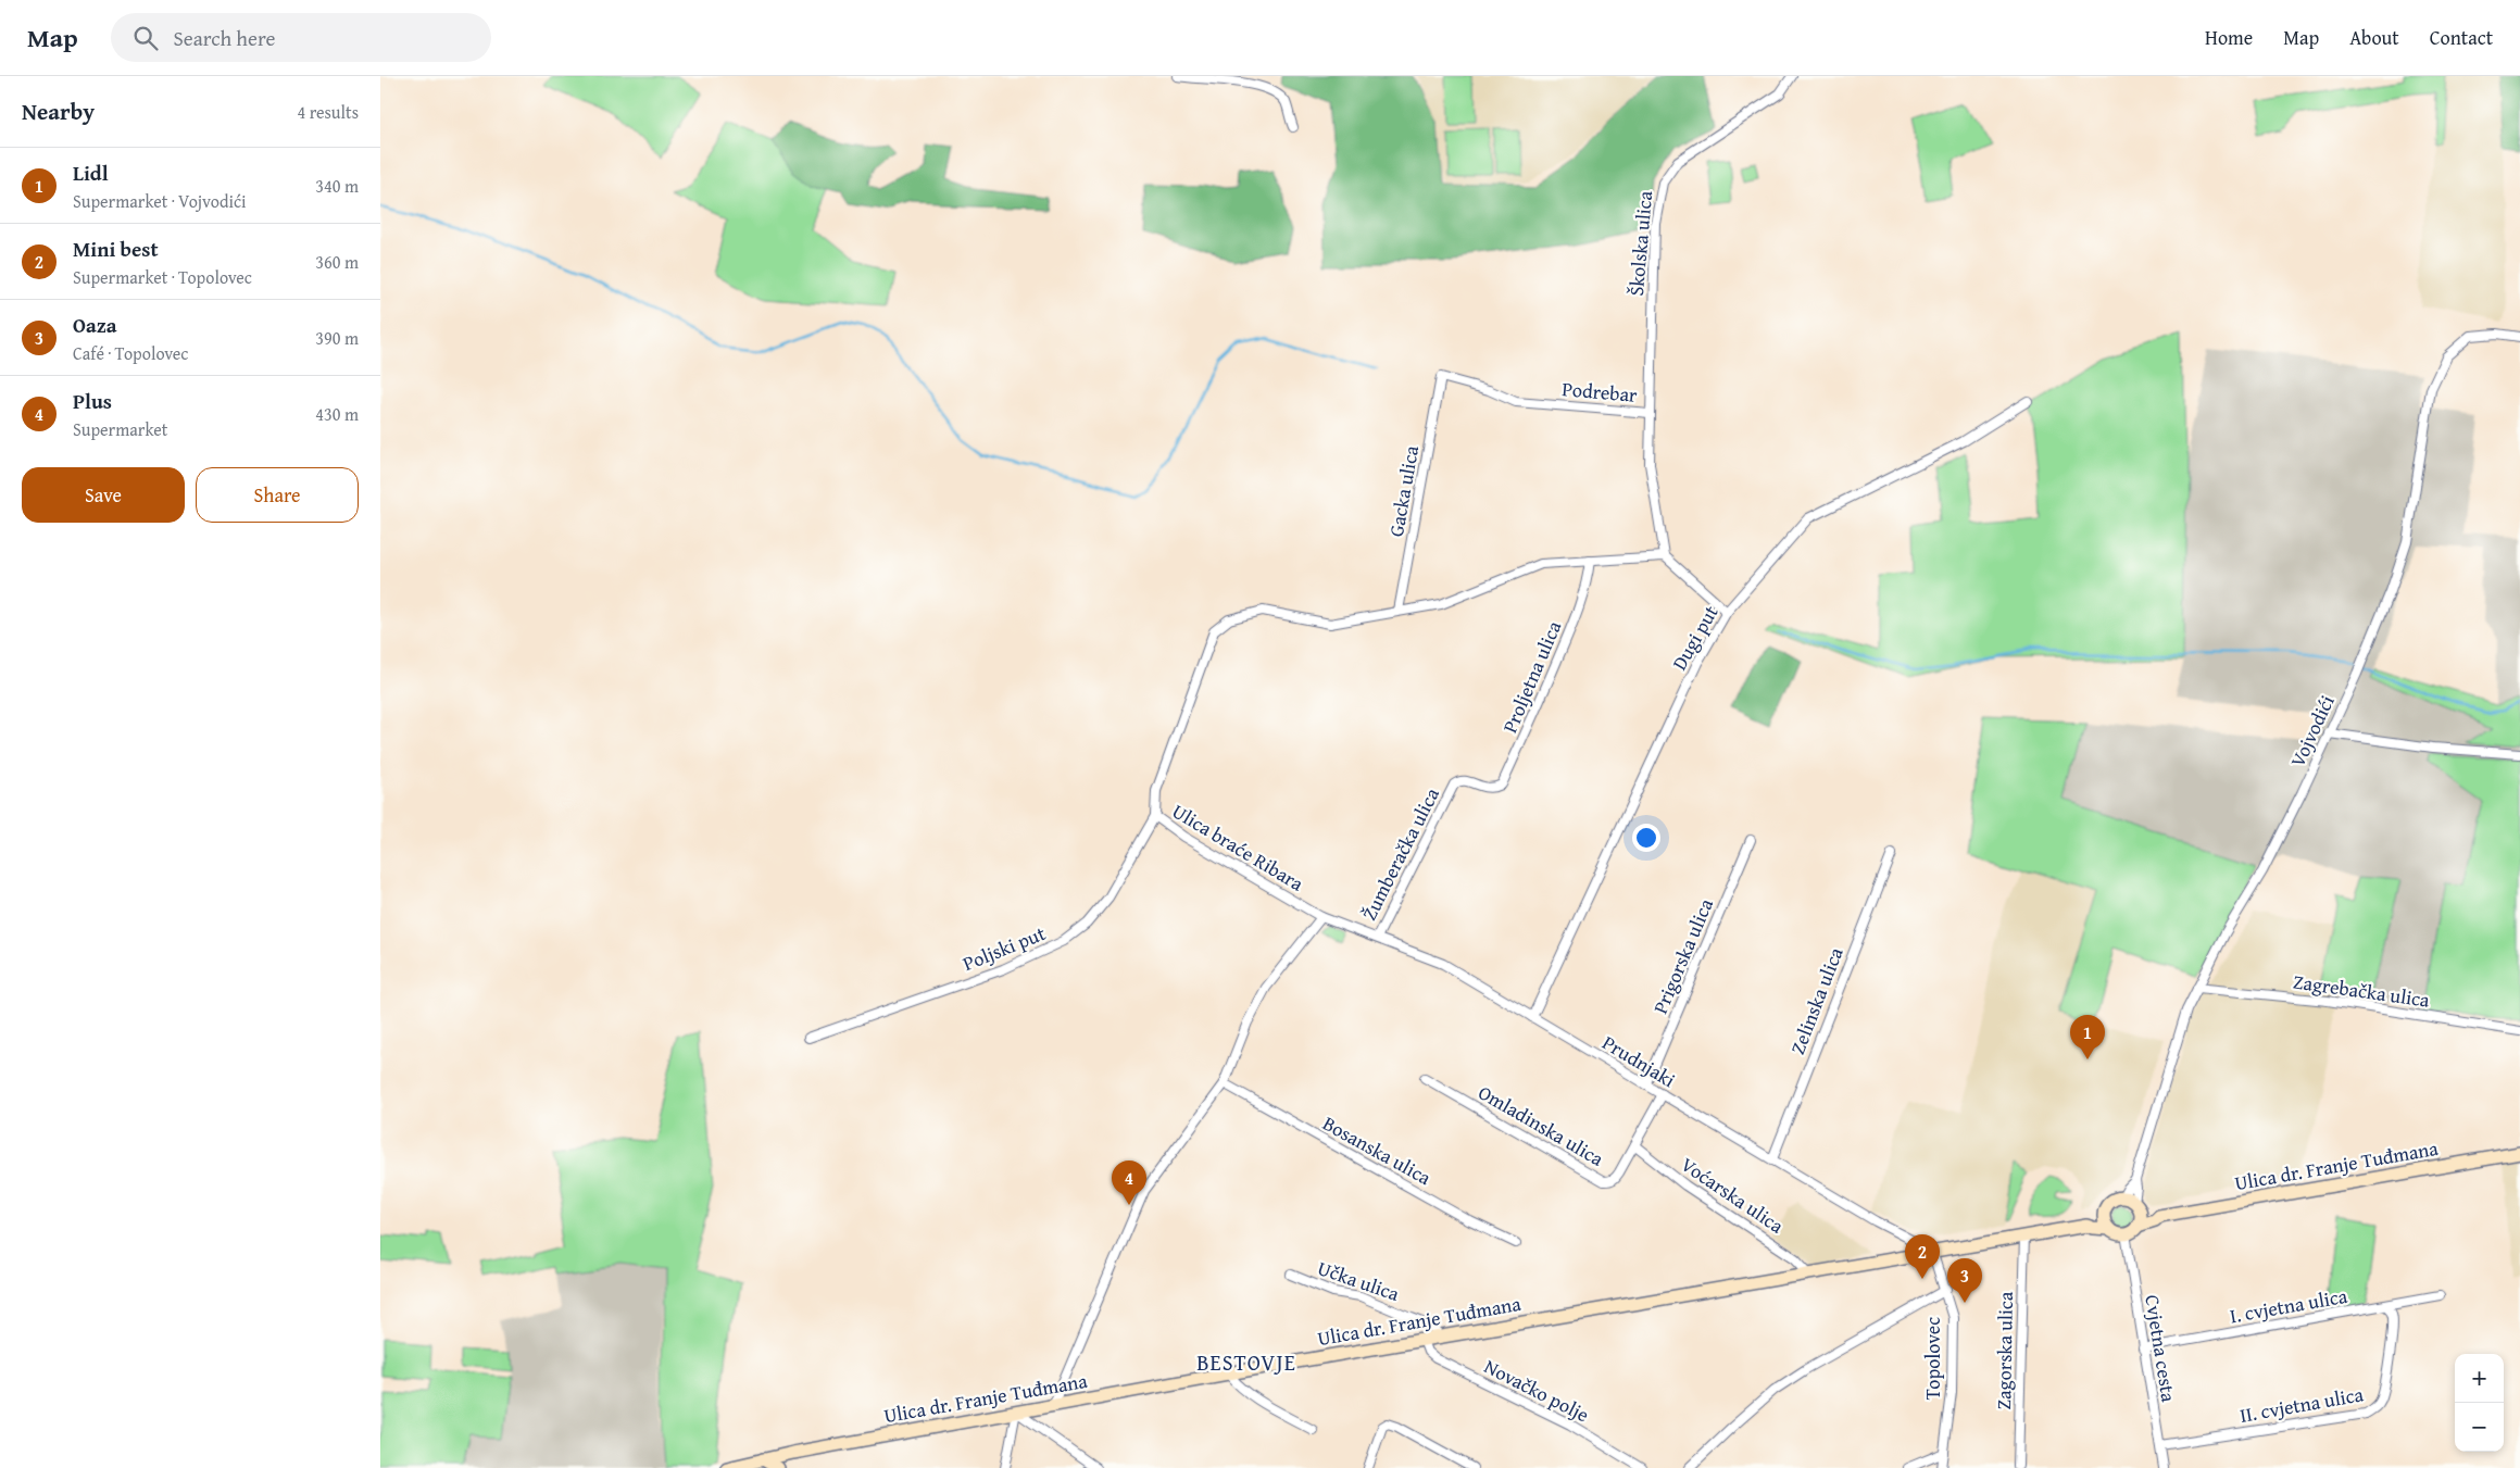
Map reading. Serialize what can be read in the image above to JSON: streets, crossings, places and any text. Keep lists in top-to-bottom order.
{
  "streets": {
    "main road": ["Ulica dr. Franje Tuđmana"],
    "street": [
      "Školska ulica",
      "Podrebar",
      "Gacka ulica",
      "Dugi put",
      "Proljetna ulica",
      "Vojvodići",
      "Ulica braće Ribara",
      "Žumberačka ulica",
      "Poljski put",
      "Prigorska ulica",
      "Zagrebačka ulica",
      "Zelinska ulica",
      "Prudnjaki",
      "Omladinska ulica",
      "Bosanska ulica",
      "Voćarska ulica",
      "Učka ulica",
      "I. cvjetna ulica",
      "Cvjetna cesta",
      "Zagorska ulica",
      "Topolovec",
      "Novačko polje",
      "II. cvjetna ulica"
    ]
  },
  "crossings": [
    ["Školska ulica", "Podrebar"],
    ["Podrebar", "Gacka ulica"],
    ["Podrebar", "Ulica braće Ribara"],
    ["Gacka ulica", "Ulica braće Ribara"],
    ["Dugi put", "Prudnjaki"],
    ["Proljetna ulica", "Ulica braće Ribara"],
    ["Proljetna ulica", "Žumberačka ulica"],
    ["Vojvodići", "Zagrebačka ulica"],
    ["Vojvodići", "Ulica dr. Franje Tuđmana"],
    ["Vojvodići", "Cvjetna cesta"],
    ["Ulica braće Ribara", "Poljski put"],
    ["Ulica braće Ribara", "Prudnjaki"],
    ["Žumberačka ulica", "Prudnjaki"],
    ["Prigorska ulica", "Prudnjaki"],
    ["Zelinska ulica", "Prudnjaki"],
    ["Prudnjaki", "Omladinska ulica"],
    ["Prudnjaki", "Ulica dr. Franje Tuđmana"],
    ["Prudnjaki", "Topolovec"],
    ["Omladinska ulica", "Voćarska ulica"],
    ["Ulica dr. Franje Tuđmana", "Voćarska ulica"],
    ["Ulica dr. Franje Tuđmana", "Učka ulica"],
    ["Ulica dr. Franje Tuđmana", "Cvjetna cesta"],
    ["Ulica dr. Franje Tuđmana", "Zagorska ulica"],
    ["Ulica dr. Franje Tuđmana", "Topolovec"],
    ["Ulica dr. Franje Tuđmana", "Novačko polje"],
    ["I. cvjetna ulica", "Cvjetna cesta"],
    ["I. cvjetna ulica", "II. cvjetna ulica"],
    ["Cvjetna cesta", "II. cvjetna ulica"]
  ],
  "districts": ["BESTOVJE"],
  "page": {
    "header": "Map",
    "search": "Search here",
    "nav": [
      "Home",
      "Map",
      "About",
      "Contact"
    ],
    "heading": ["Nearby", "4 results"],
    "list": [
      {
        "mark": "1",
        "name": "Lidl",
        "note": "Supermarket · Vojvodići",
        "value": "340 m"
      },
      {
        "mark": "2",
        "name": "Mini best",
        "note": "Supermarket · Topolovec",
        "value": "360 m"
      },
      {
        "mark": "3",
        "name": "Oaza",
        "note": "Café · Topolovec",
        "value": "390 m"
      },
      {
        "mark": "4",
        "name": "Plus",
        "note": "Supermarket",
        "value": "430 m"
      }
    ],
    "buttons": ["Save", "Share"],
    "pins": [
      "1",
      "4",
      "2",
      "3"
    ],
    "map_buttons": ["+", "−"]
  }
}
